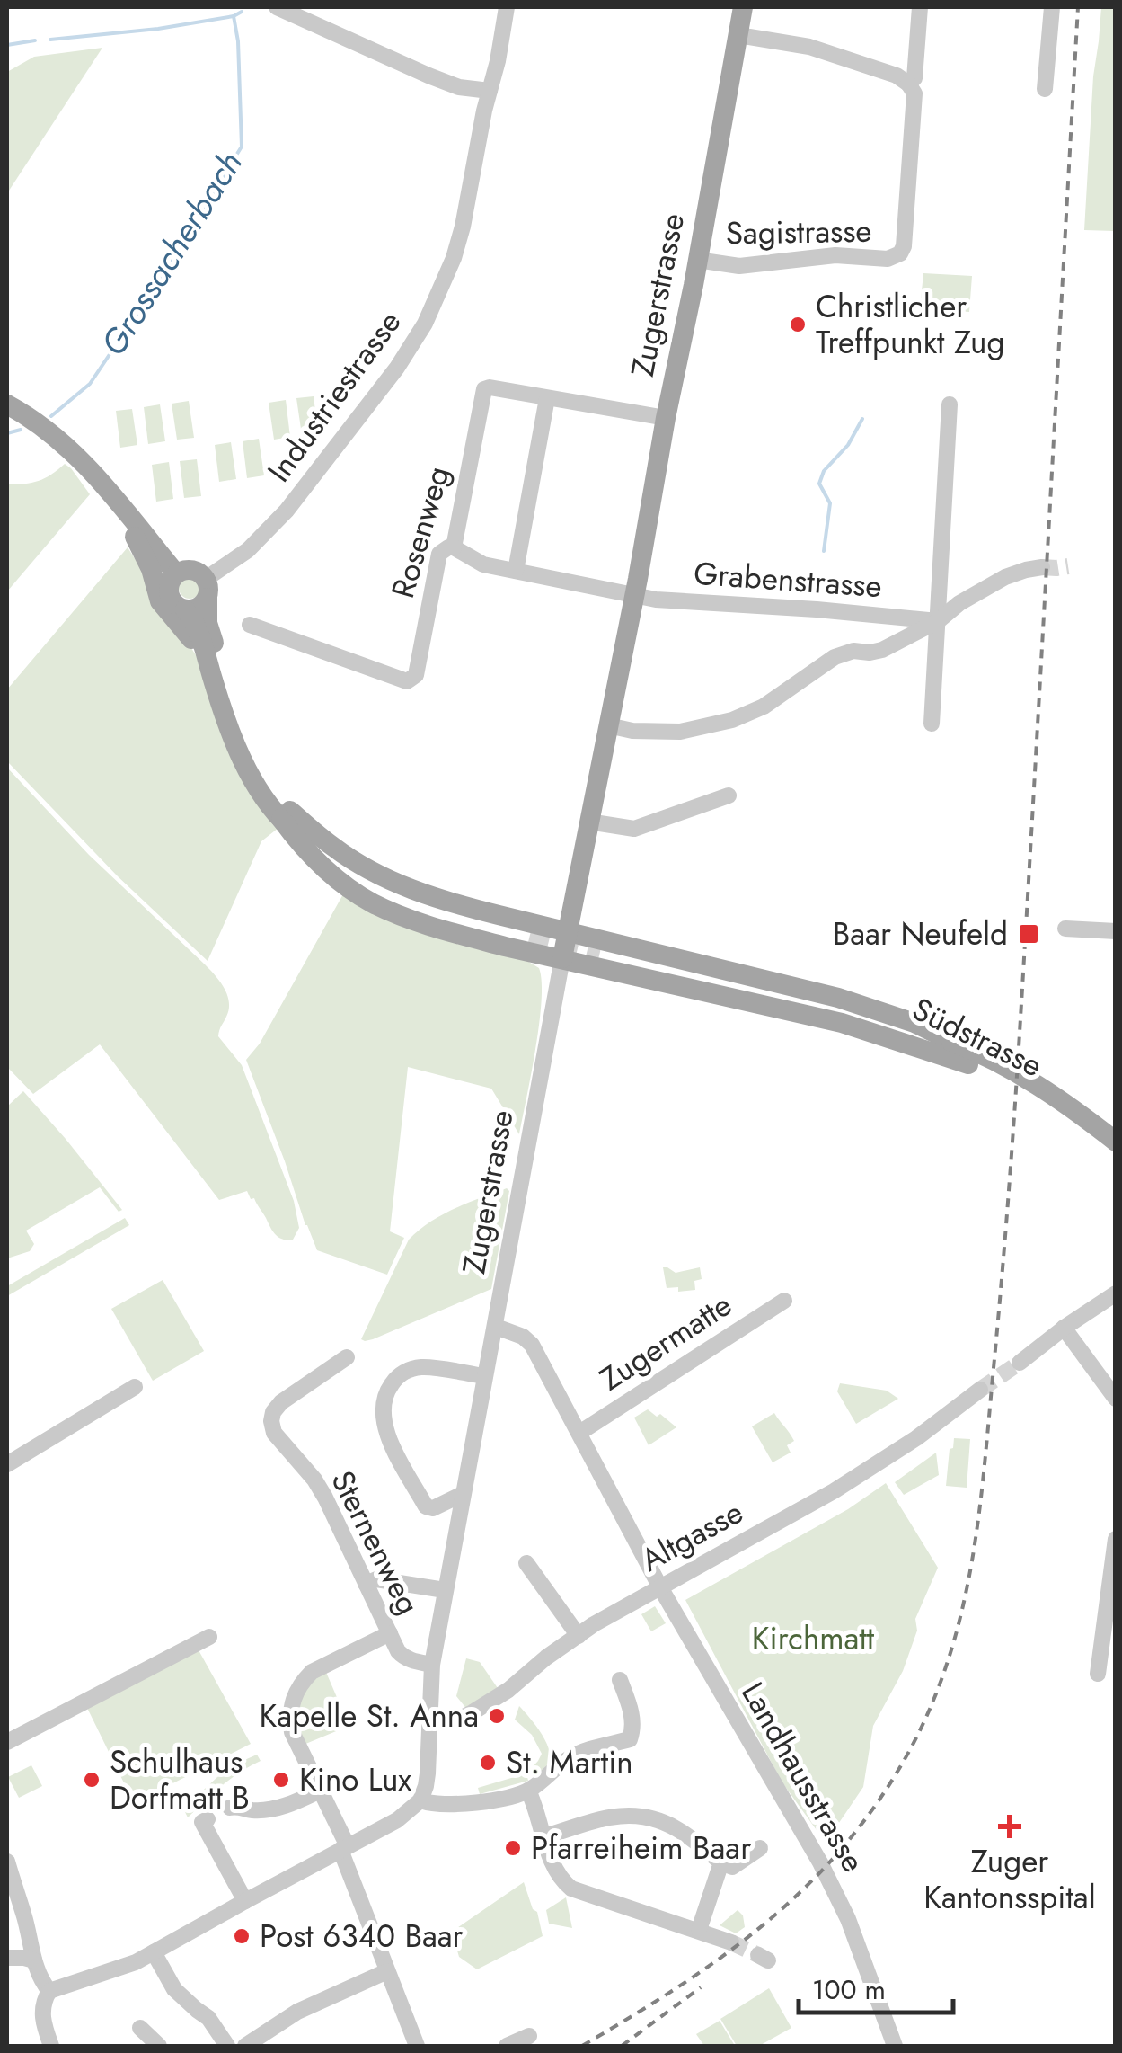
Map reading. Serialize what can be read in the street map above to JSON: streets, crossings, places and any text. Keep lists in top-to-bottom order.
{
  "streets": {
    "main road": ["Zugerstrasse", "Südstrasse"],
    "street": [
      "Sagistrasse",
      "Industriestrasse",
      "Rosenweg",
      "Grabenstrasse",
      "Zugermatte",
      "Altgasse",
      "Sternenweg",
      "Landhausstrasse"
    ]
  },
  "crossings": [
    ["Sagistrasse", "Zugerstrasse"],
    ["Zugerstrasse", "Grabenstrasse"],
    ["Zugerstrasse", "Altgasse"],
    ["Zugerstrasse", "Sternenweg"],
    ["Zugerstrasse", "Landhausstrasse"],
    ["Zugermatte", "Landhausstrasse"],
    ["Altgasse", "Landhausstrasse"]
  ],
  "water": ["Grossacherbach"],
  "parks": ["Kirchmatt"],
  "places": {
    "other": [
      "Christlicher Treffpunkt Zug",
      "Kapelle St. Anna",
      "St. Martin",
      "Schulhaus Dorfmatt B",
      "Kino Lux",
      "Pfarreiheim Baar",
      "Post 6340 Baar"
    ],
    "transit": ["Baar Neufeld"],
    "health": ["Zuger Kantonsspital"]
  },
  "scale_bar": "100 m"
}
